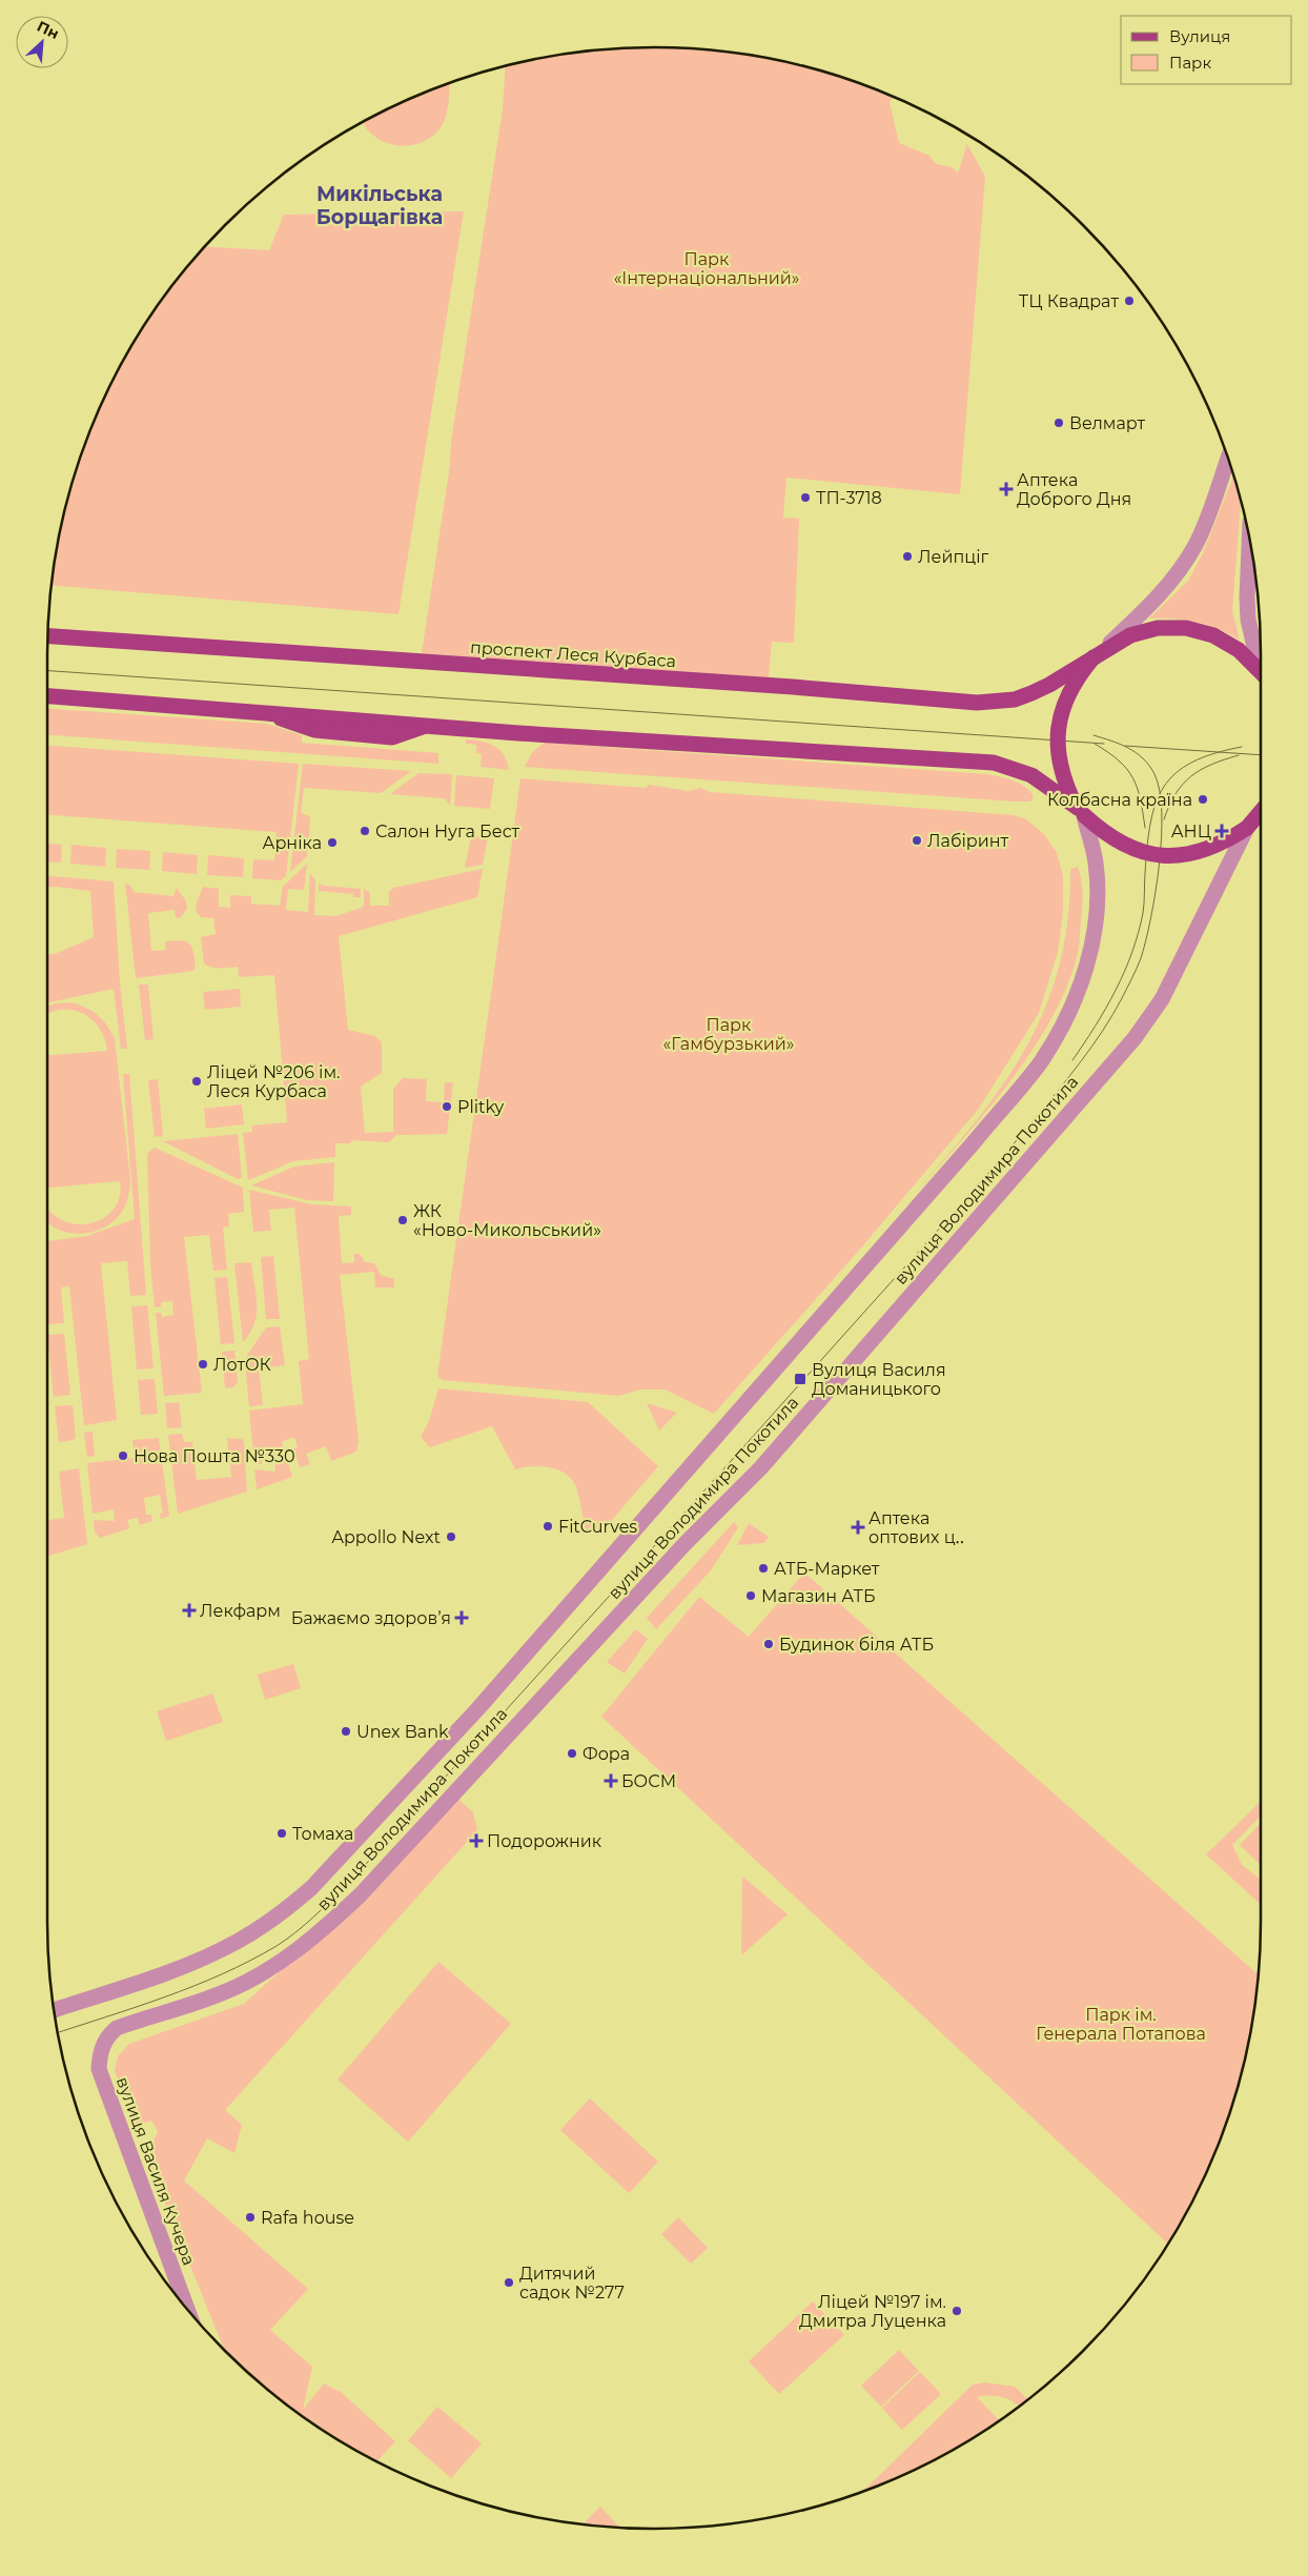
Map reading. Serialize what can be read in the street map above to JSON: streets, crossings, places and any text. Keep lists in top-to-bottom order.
{
  "streets": {
    "main road": ["проспект Леся Курбаса"],
    "street": ["вулиця Володимира Покотила", "вулиця Василя Кучера"]
  },
  "crossings": [
    ["вулиця Володимира Покотила", "вулиця Василя Кучера"]
  ],
  "districts": ["Микільська Борщагівка"],
  "parks": ["Парк «Інтернаціональний»", "Парк «Гамбурзький»", "Парк ім. Генерала Потапова"],
  "places": {
    "other": [
      "ТЦ Квадрат",
      "Велмарт",
      "ТП-3718",
      "Лейпціг",
      "Колбасна країна",
      "Салон Нуга Бест",
      "Лабіринт",
      "Арніка",
      "Ліцей №206 ім. Леся Курбаса",
      "Plitky",
      "ЖК «Ново-Микольський»",
      "ЛотОК",
      "Нова Пошта №330",
      "FitCurves",
      "Appollo Next",
      "АТБ-Маркет",
      "Магазин АТБ",
      "Будинок біля АТБ",
      "Unex Bank",
      "Фора",
      "Томаха",
      "Rafa house",
      "Дитячий садок №277",
      "Ліцей №197 ім. Дмитра Луценка"
    ],
    "health": [
      "Аптека Доброго Дня",
      "АНЦ",
      "Аптека оптових ц‥",
      "Лекфарм",
      "Бажаємо здоровʼя",
      "БОСМ",
      "Подорожник"
    ],
    "transit": ["Вулиця Василя Доманицького"]
  },
  "legend": ["Вулиця", "Парк"],
  "north": "top right"
}
